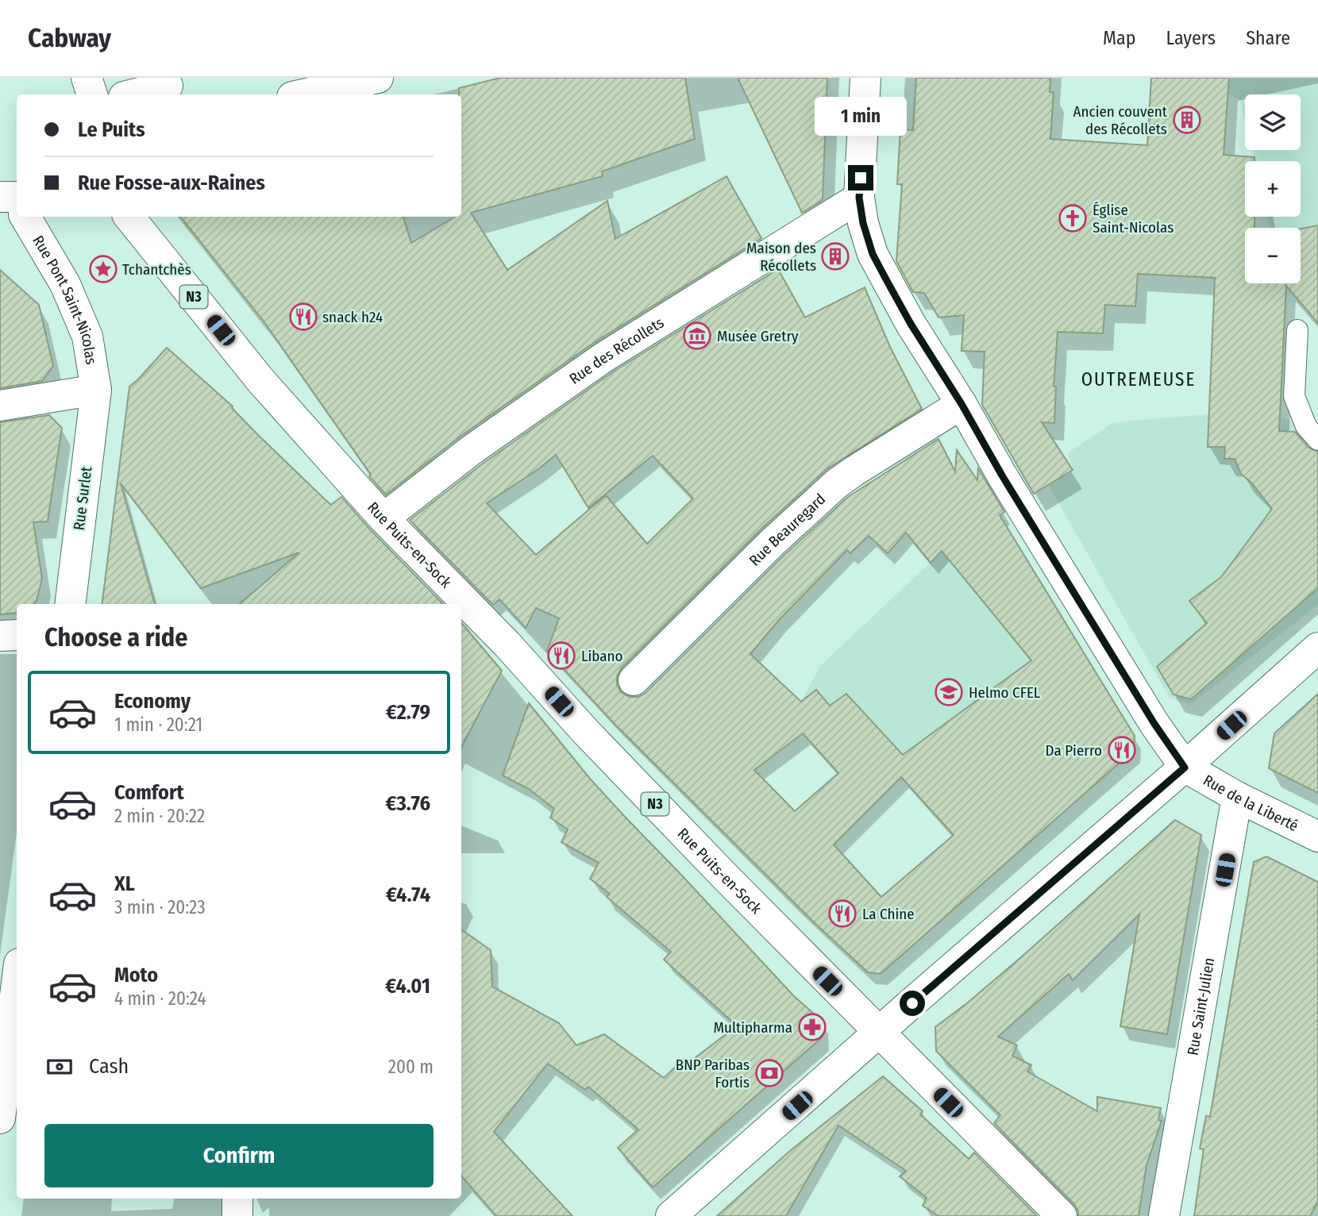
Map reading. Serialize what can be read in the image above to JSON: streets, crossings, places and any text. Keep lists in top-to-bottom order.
{
  "streets": {
    "street": [
      "N3",
      "Rue Pont Saint-Nicolas",
      "Rue des Récollets",
      "Rue Surlet",
      "Rue Beauregard",
      "Rue Puits-en-Sock",
      "Rue de la Liberté",
      "Rue Saint-Julien"
    ]
  },
  "crossings": [
    ["Rue Pont Saint-Nicolas", "Rue Surlet"],
    ["Rue des Récollets", "Rue Puits-en-Sock"],
    ["Rue de la Liberté", "Rue Saint-Julien"]
  ],
  "districts": ["OUTREMEUSE"],
  "places": {
    "building": ["Ancien couvent des Récollets", "Maison des Récollets"],
    "church": ["Église Saint-Nicolas"],
    "place": ["Tchantchès"],
    "restaurant": [
      "snack h24",
      "Libano",
      "Da Pierro",
      "La Chine"
    ],
    "museum": ["Musée Gretry"],
    "school or university": ["Helmo CFEL"],
    "pharmacy": ["Multipharma"],
    "bank": ["BNP Paribas Fortis"]
  },
  "page": {
    "header": "Cabway",
    "nav": ["Map", "Layers", "Share"],
    "map_buttons": ["+", "−"],
    "banner": ["Le Puits", "Rue Fosse-aux-Raines"],
    "bubble": "1 min",
    "heading": "Choose a ride",
    "list": [
      {
        "name": "Economy",
        "note": "1 min · 20:21",
        "value": "€2.79"
      },
      {
        "name": "Comfort",
        "note": "2 min · 20:22",
        "value": "€3.76"
      },
      {
        "name": "XL",
        "note": "3 min · 20:23",
        "value": "€4.74"
      },
      {
        "name": "Moto",
        "note": "4 min · 20:24",
        "value": "€4.01"
      }
    ],
    "pay": ["Cash", "200 m"],
    "buttons": "Confirm"
  }
}
